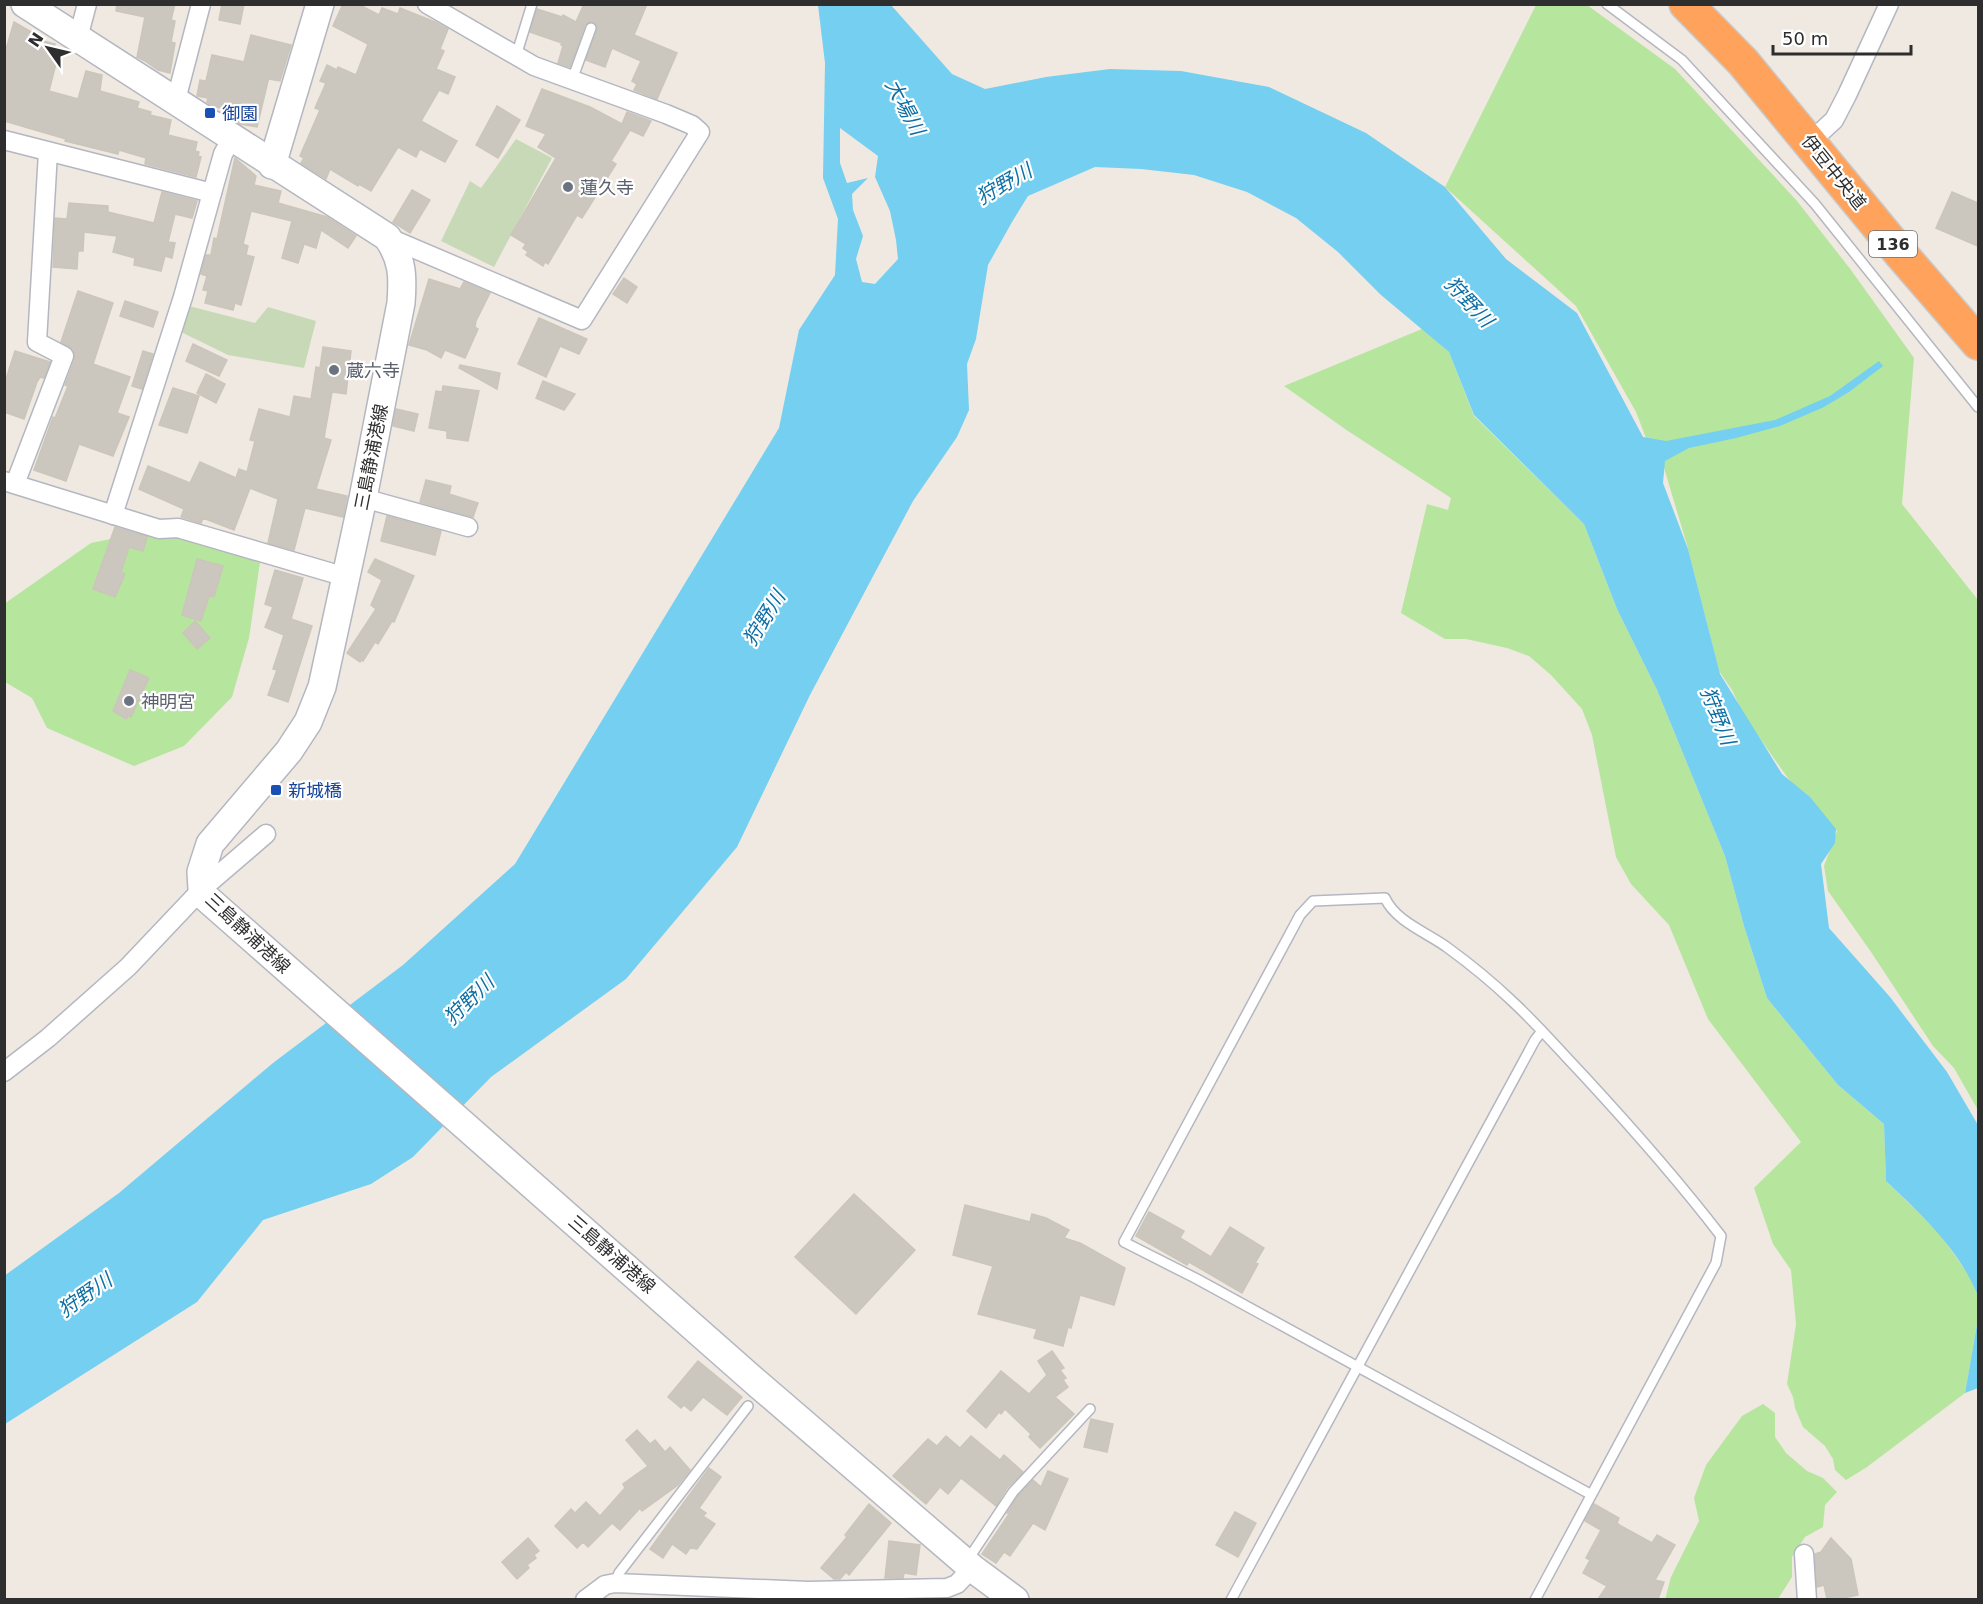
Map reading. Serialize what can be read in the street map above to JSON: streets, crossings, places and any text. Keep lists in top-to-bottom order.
{
  "streets": {
    "highway": ["伊豆中央道", "136"],
    "main road": ["三島静浦港線"]
  },
  "water": ["大場川", "狩野川"],
  "places": {
    "transit": ["御園", "新城橋"],
    "other": ["蓮久寺", "蔵六寺", "神明宮"]
  },
  "scale_bar": "50 m",
  "north": "top left"
}
